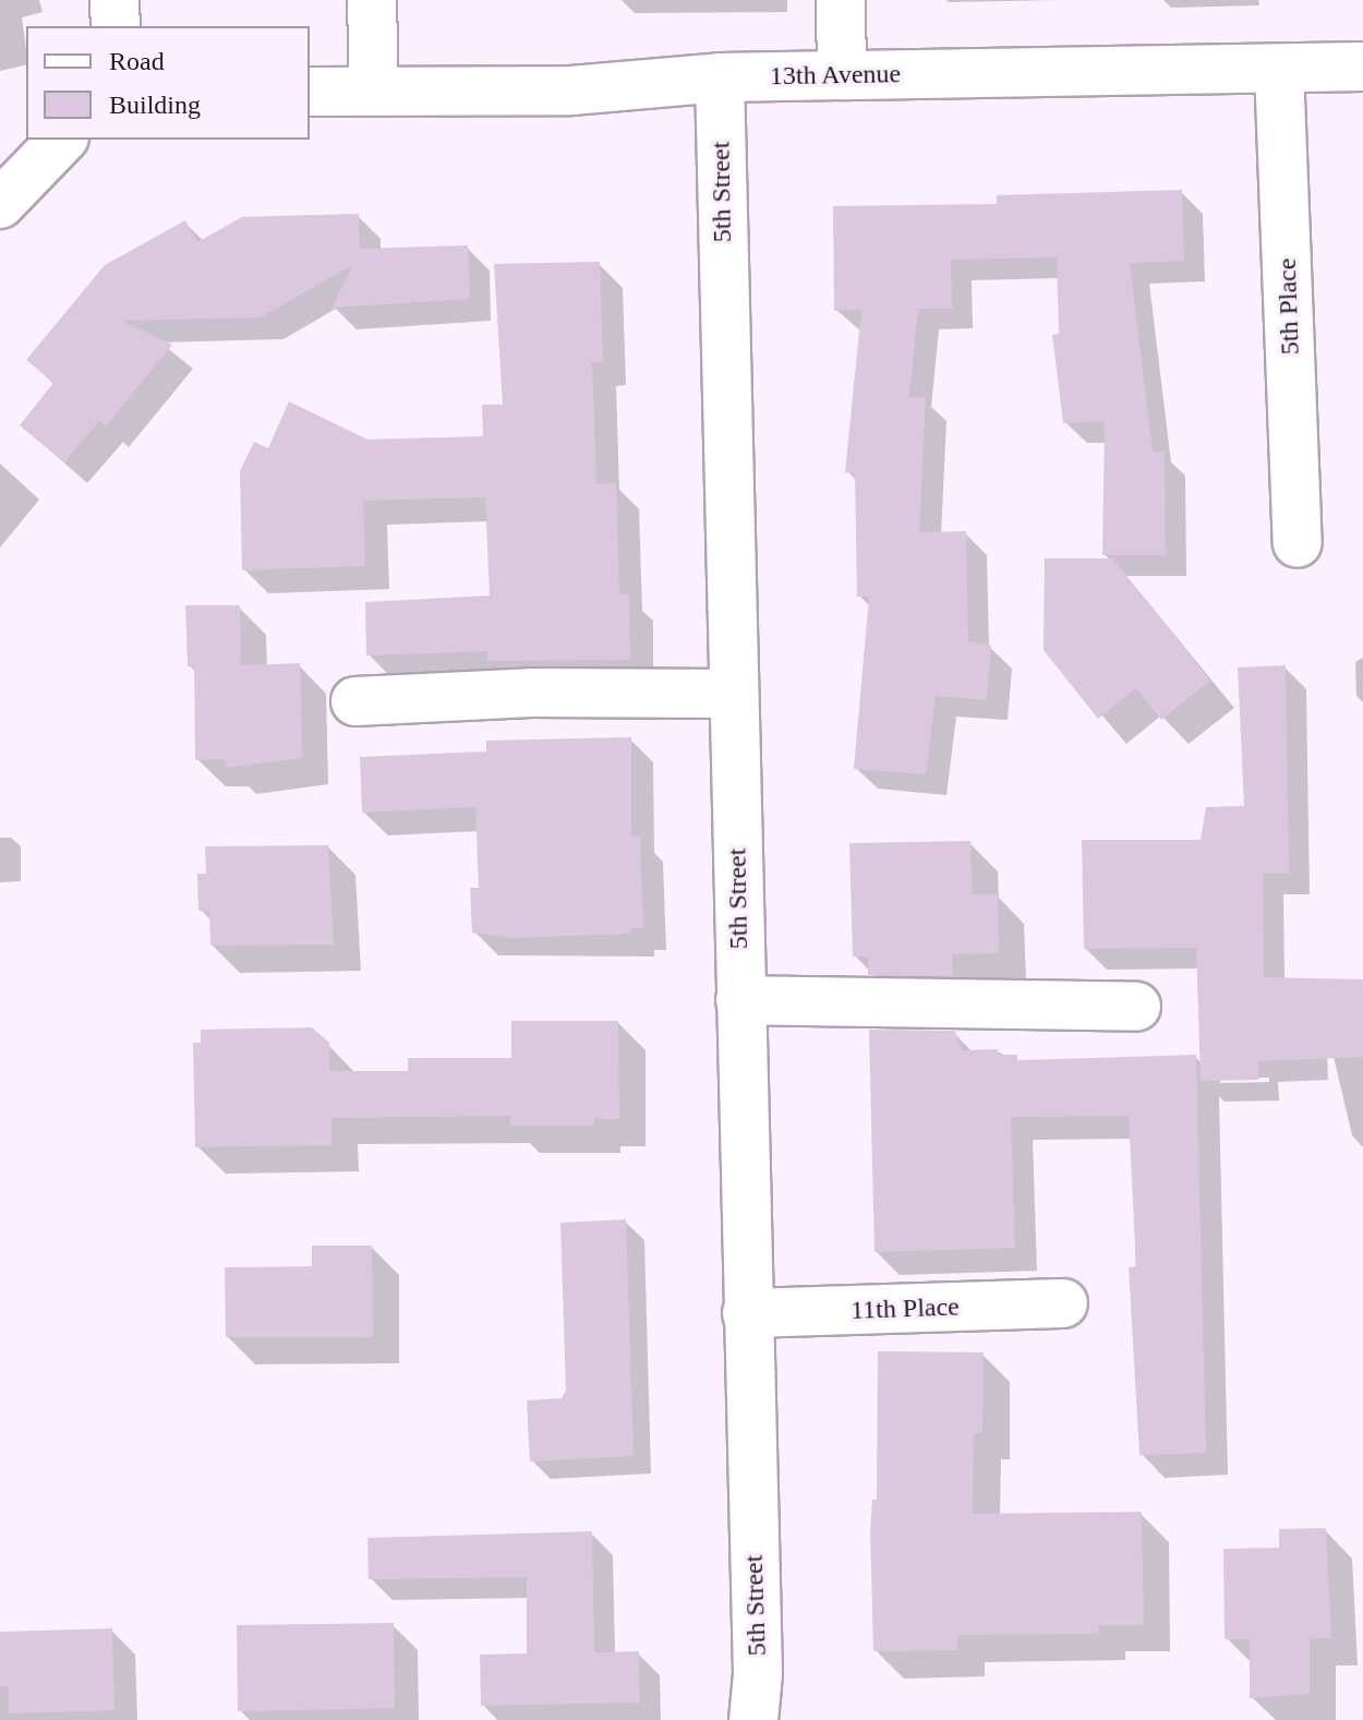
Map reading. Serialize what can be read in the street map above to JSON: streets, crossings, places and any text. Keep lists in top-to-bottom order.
{
  "streets": {
    "street": [
      "13th Avenue",
      "5th Street",
      "5th Place",
      "11th Place"
    ]
  },
  "crossings": [
    ["13th Avenue", "5th Street"],
    ["13th Avenue", "5th Place"],
    ["5th Street", "11th Place"]
  ],
  "legend": ["Road", "Building"]
}
